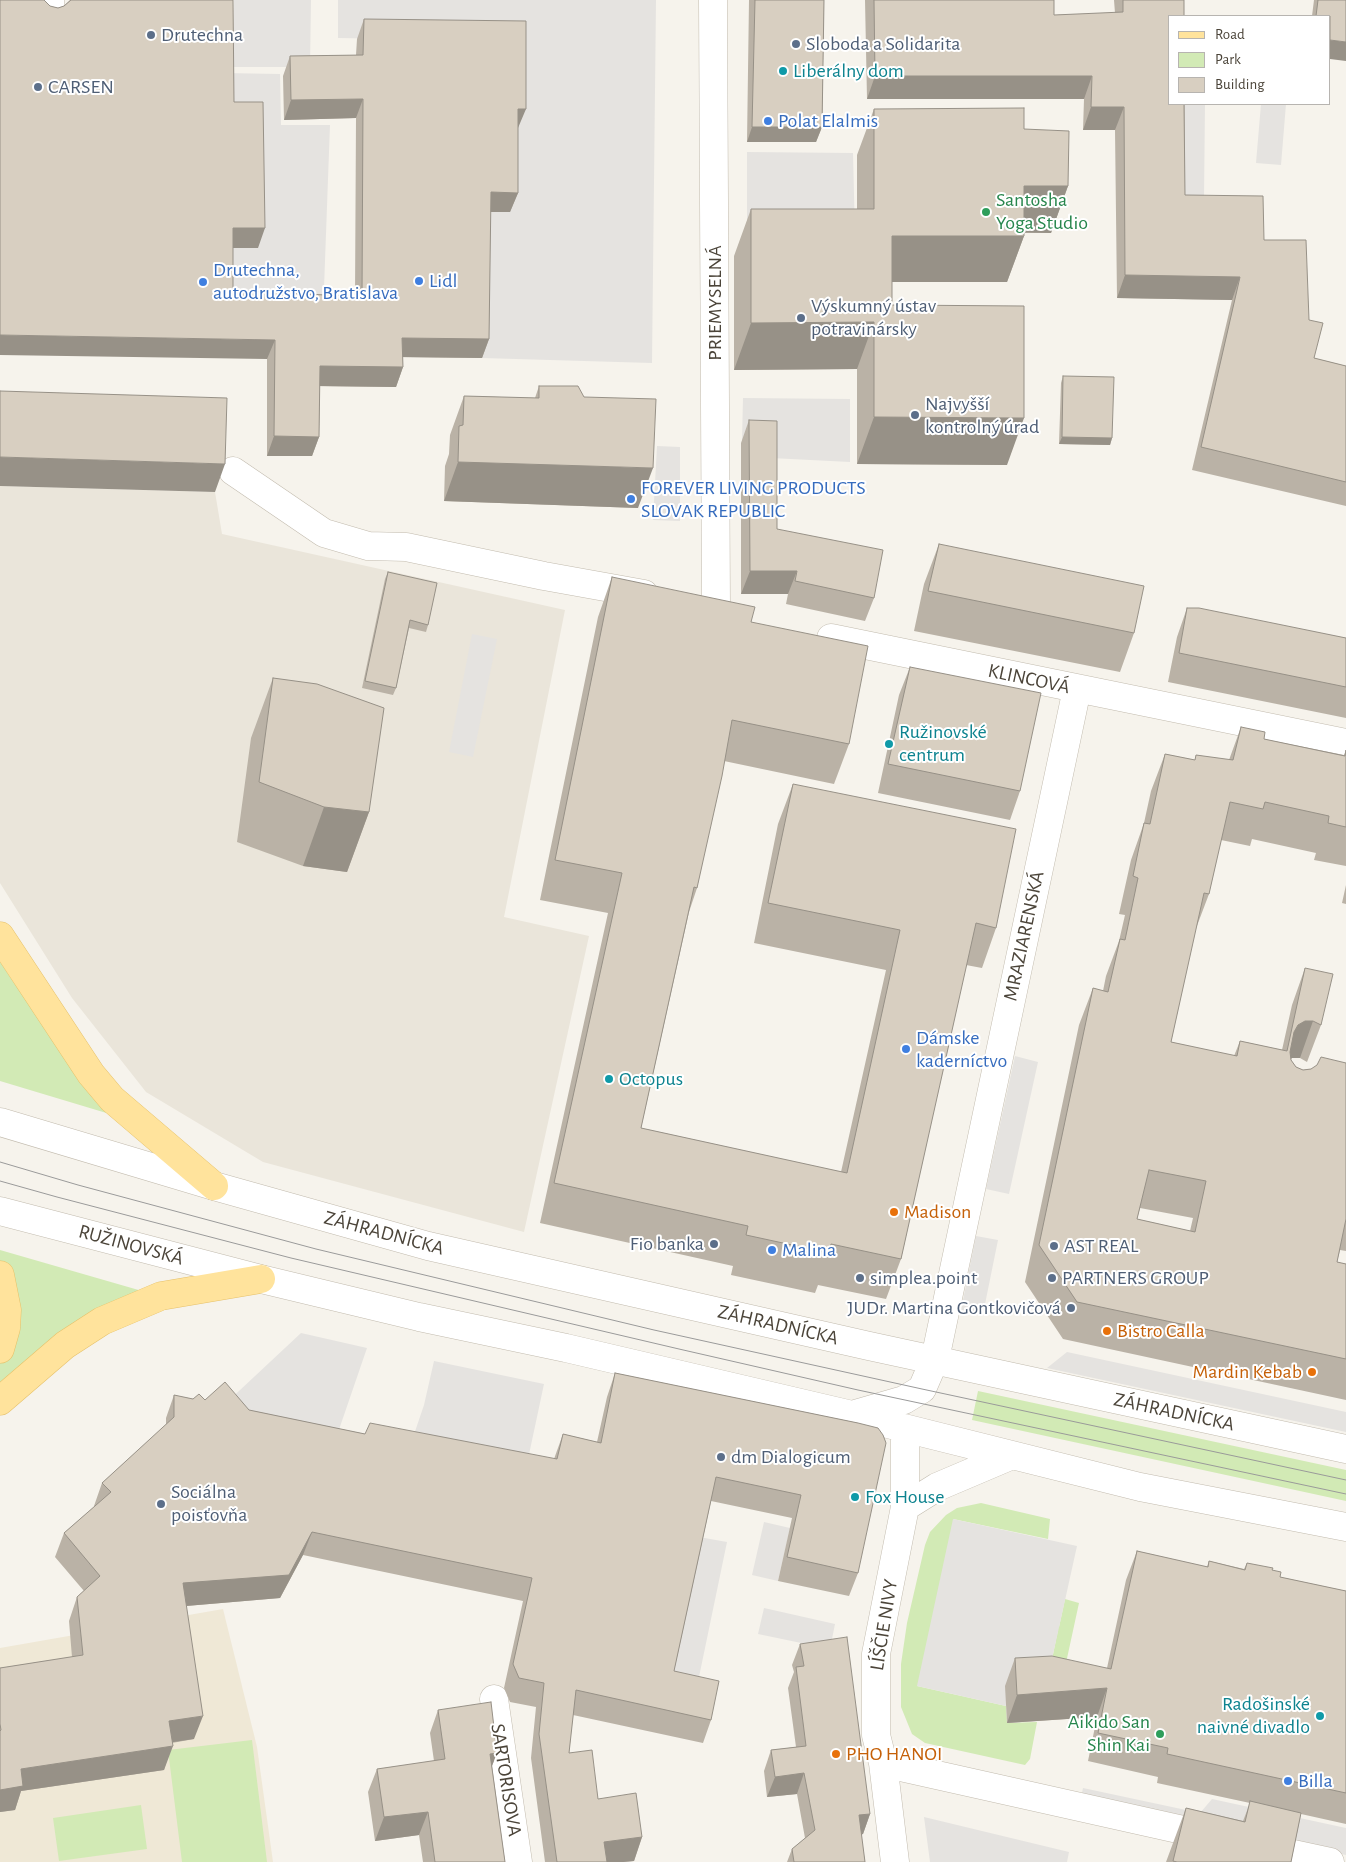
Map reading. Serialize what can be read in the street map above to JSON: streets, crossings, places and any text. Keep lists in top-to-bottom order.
{
  "streets": {
    "street": [
      "PRIEMYSELNÁ",
      "KLINCOVÁ",
      "MRAZIARENSKÁ",
      "ZÁHRADNÍCKA",
      "RUŽINOVSKÁ",
      "LÍŠČIE NIVY",
      "SARTORISOVA"
    ]
  },
  "crossings": [
    ["KLINCOVÁ", "MRAZIARENSKÁ"],
    ["MRAZIARENSKÁ", "ZÁHRADNÍCKA"]
  ],
  "places": [
    "Drutechna",
    "Sloboda a Solidarita",
    "Liberálny dom",
    "CARSEN",
    "Polat Elalmis",
    "Santosha Yoga Studio",
    "Lidl",
    "Drutechna, autodružstvo, Bratislava",
    "Výskumný ústav potravinársky",
    "Najvyšší kontrolný úrad",
    "FOREVER LIVING PRODUCTS SLOVAK REPUBLIC",
    "Ružinovské centrum",
    "Dámske kaderníctvo",
    "Octopus",
    "Madison",
    "Fio banka",
    "AST REAL",
    "Malina",
    "simplea.point",
    "PARTNERS GROUP",
    "JUDr. Martina Gontkovičová",
    "Bistro Calla",
    "Mardin Kebab",
    "dm Dialogicum",
    "Fox House",
    "Sociálna poisťovňa",
    "Radošinské naivné divadlo",
    "Aikido San Shin Kai",
    "PHO HANOI",
    "Billa"
  ],
  "legend": ["Road", "Park", "Building"]
}
